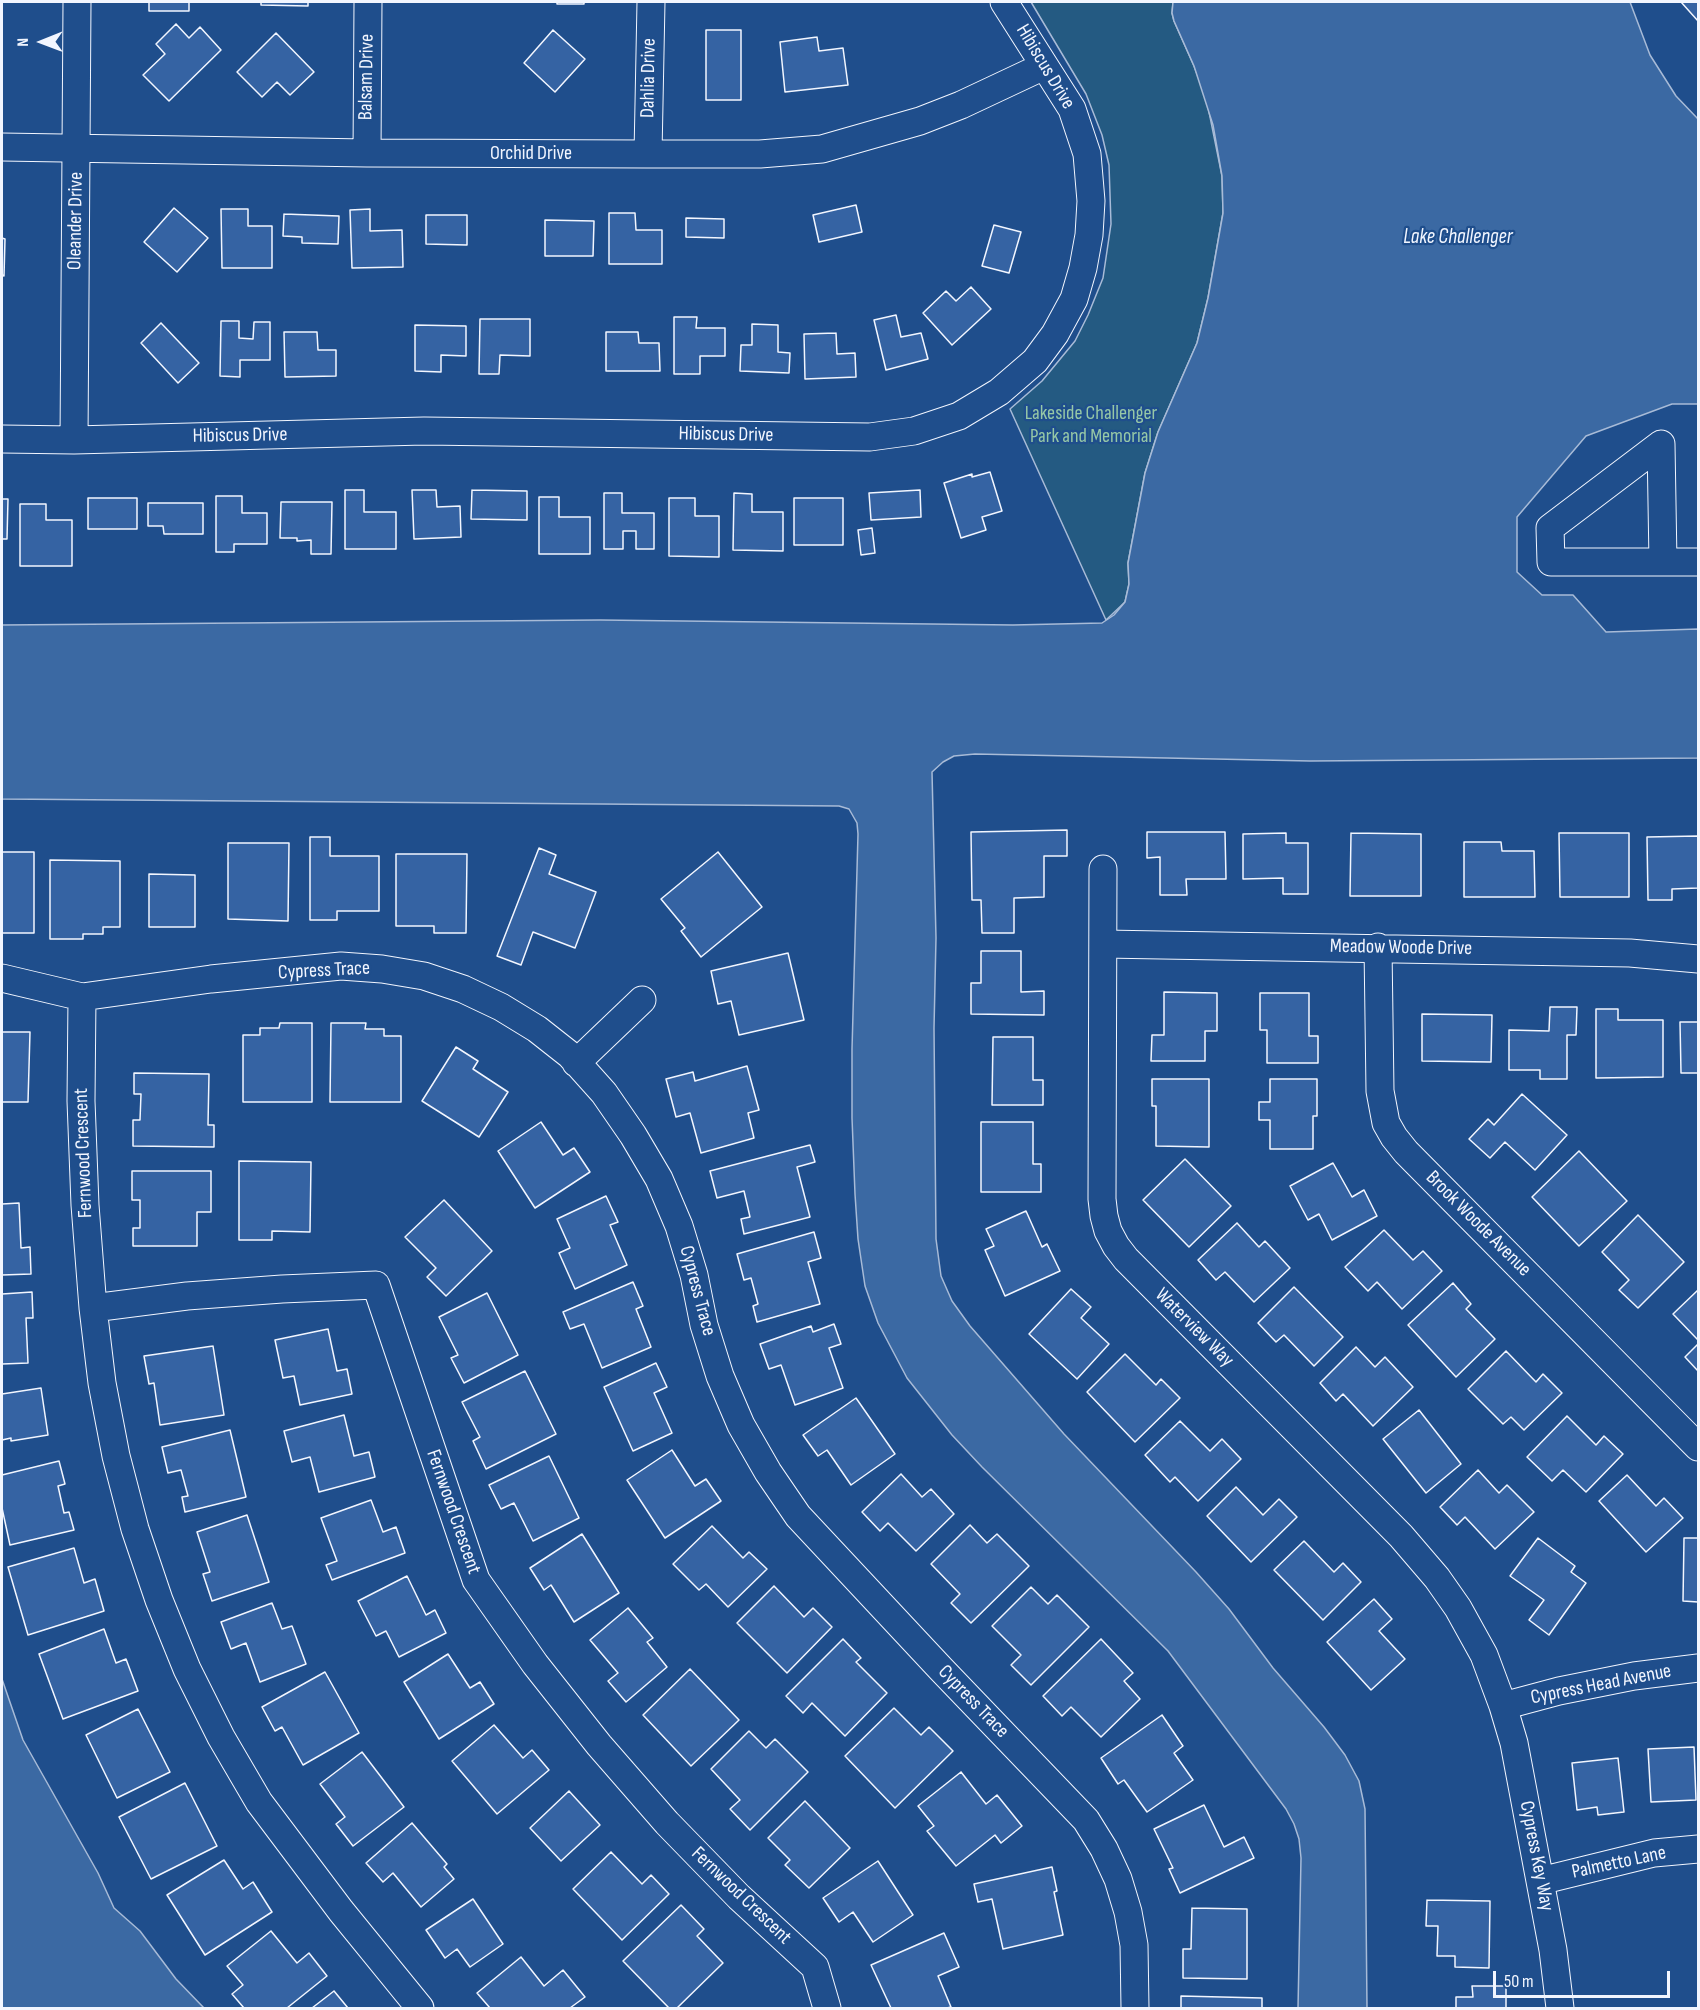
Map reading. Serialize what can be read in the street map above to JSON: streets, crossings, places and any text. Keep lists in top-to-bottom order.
{
  "streets": {
    "street": [
      "Hibiscus Drive",
      "Balsam Drive",
      "Dahlia Drive",
      "Orchid Drive",
      "Oleander Drive",
      "Meadow Woode Drive",
      "Cypress Trace",
      "Fernwood Crescent",
      "Brook Woode Avenue",
      "Waterview Way",
      "Cypress Head Avenue",
      "Cypress Key Way",
      "Palmetto Lane"
    ]
  },
  "crossings": [
    ["Hibiscus Drive", "Orchid Drive"],
    ["Hibiscus Drive", "Oleander Drive"],
    ["Balsam Drive", "Orchid Drive"],
    ["Dahlia Drive", "Orchid Drive"],
    ["Orchid Drive", "Oleander Drive"],
    ["Meadow Woode Drive", "Brook Woode Avenue"],
    ["Meadow Woode Drive", "Waterview Way"],
    ["Cypress Trace", "Fernwood Crescent"],
    ["Waterview Way", "Cypress Head Avenue"],
    ["Waterview Way", "Cypress Key Way"],
    ["Cypress Head Avenue", "Cypress Key Way"],
    ["Cypress Key Way", "Palmetto Lane"]
  ],
  "water": ["Lake Challenger"],
  "parks": ["Lakeside Challenger Park and Memorial"],
  "scale_bar": "50 m",
  "north": "left"
}
